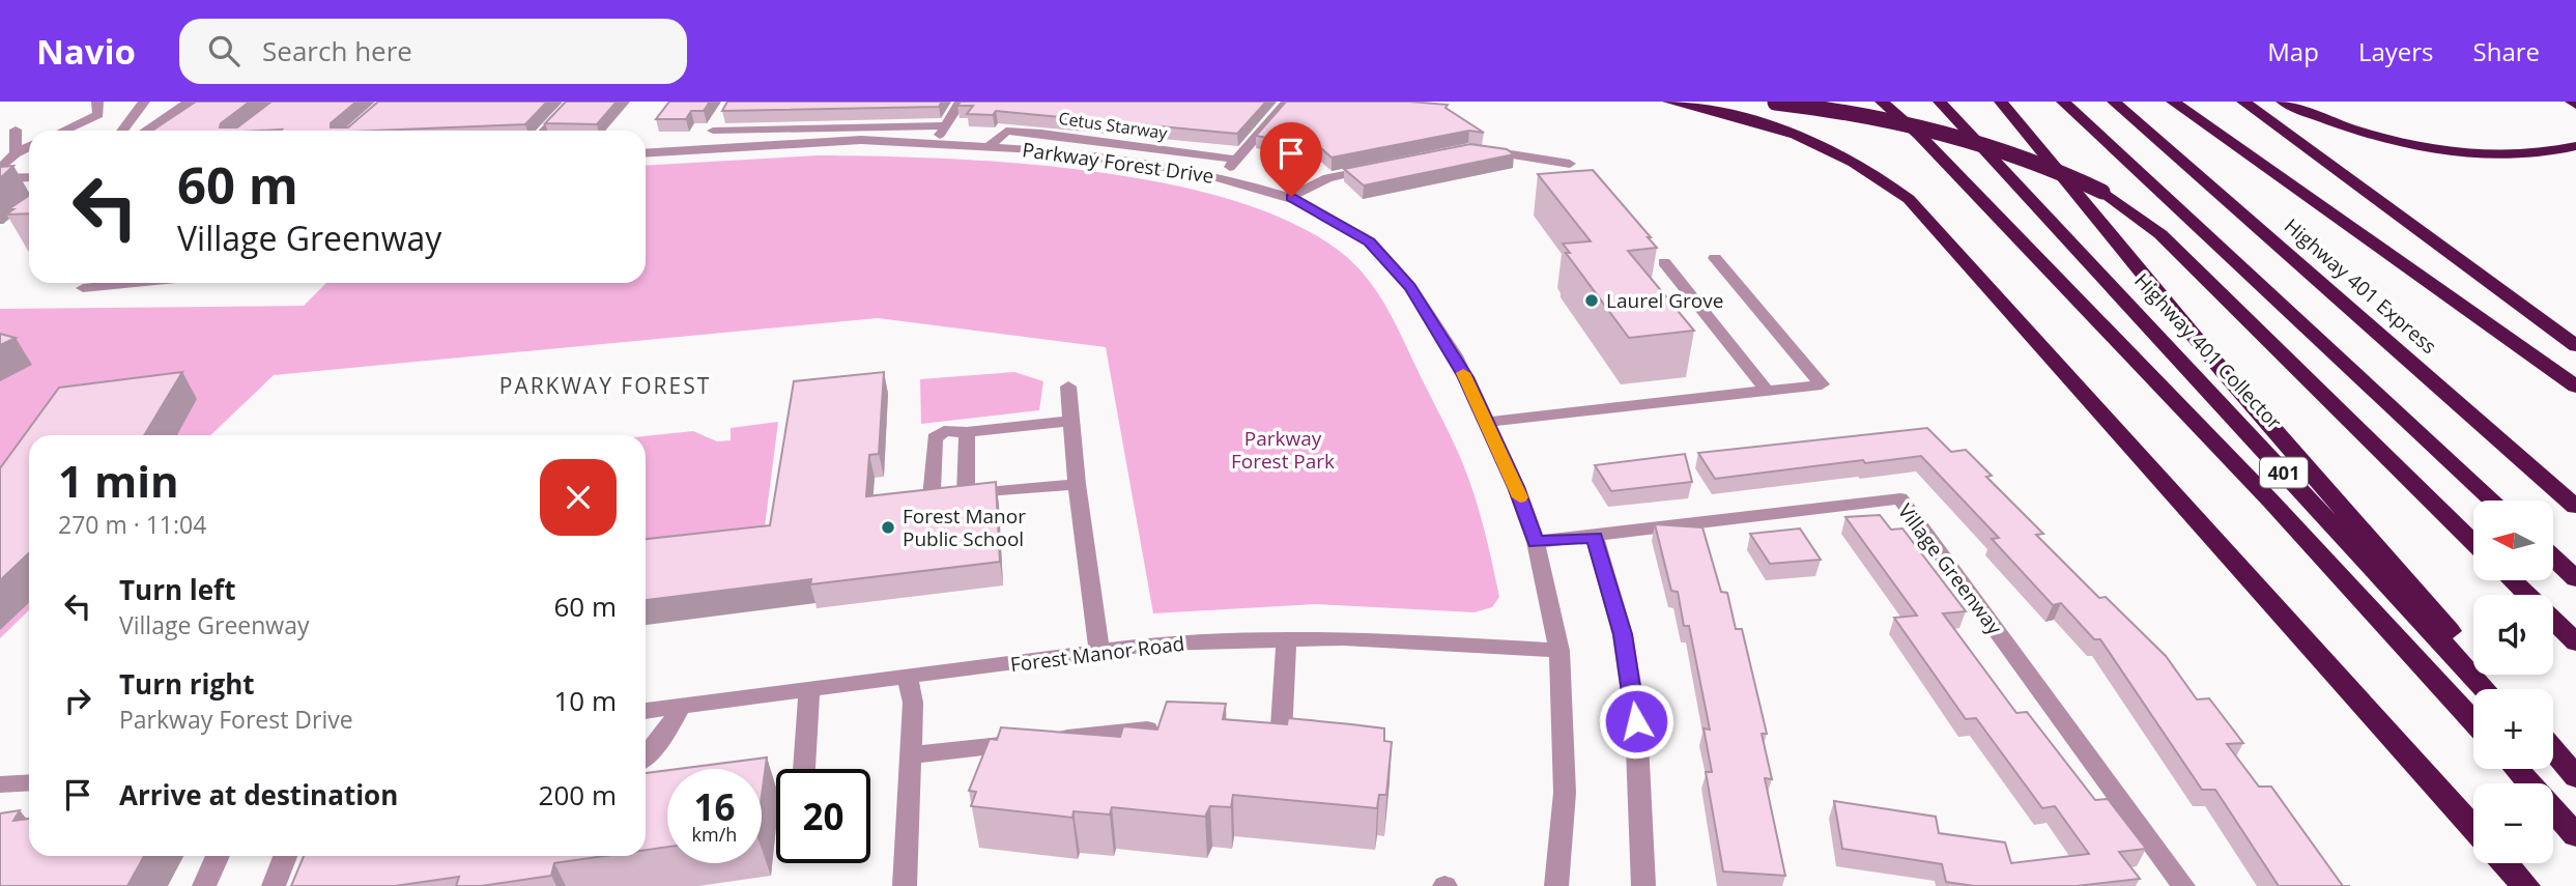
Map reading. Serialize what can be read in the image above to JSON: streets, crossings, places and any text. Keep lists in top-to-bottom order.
{
  "streets": {
    "highway": ["Highway 401 Express", "Highway 401 Collector", "401"],
    "street": [
      "Cetus Starway",
      "Parkway Forest Drive",
      "Village Greenway",
      "Forest Manor Road"
    ]
  },
  "crossings": [
    ["Cetus Starway", "Parkway Forest Drive"],
    ["Parkway Forest Drive", "Village Greenway"],
    ["Parkway Forest Drive", "Forest Manor Road"]
  ],
  "districts": ["PARKWAY FOREST"],
  "parks": ["Parkway Forest Park"],
  "places": ["Laurel Grove", "Forest Manor Public School"],
  "north": "left",
  "page": {
    "header": "Navio",
    "search": "Search here",
    "nav": ["Map", "Layers", "Share"],
    "turn": ["60 m", "Village Greenway"],
    "heading": ["1 min", "270 m · 11:04"],
    "map_buttons": ["+", "−"],
    "list": [
      {
        "name": "Turn left",
        "note": "Village Greenway",
        "value": "60 m"
      },
      {
        "name": "Turn right",
        "note": "Parkway Forest Drive",
        "value": "10 m"
      },
      {
        "name": "Arrive at destination",
        "value": "200 m"
      }
    ],
    "speed": "16 km/h",
    "limit": "20"
  }
}
